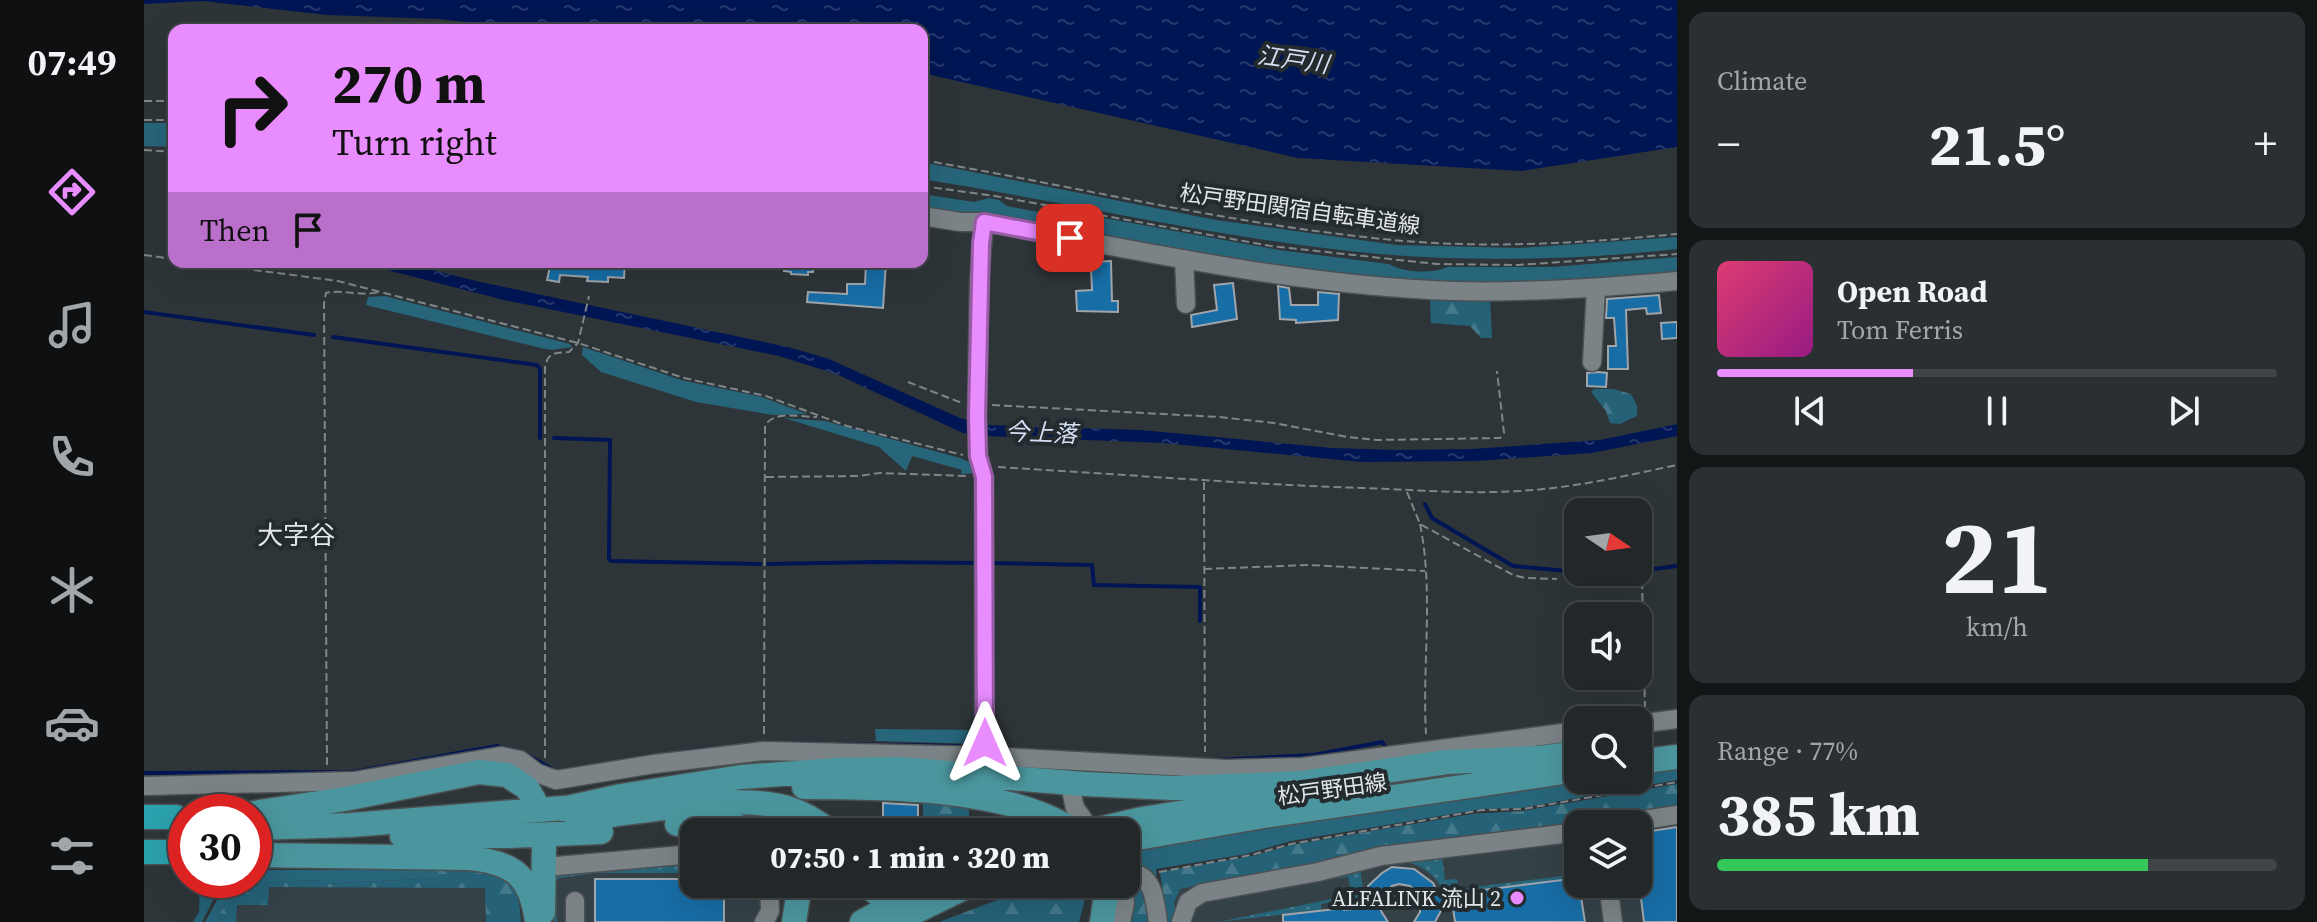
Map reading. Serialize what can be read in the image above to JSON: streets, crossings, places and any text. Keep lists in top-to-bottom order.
{
  "streets": {
    "main road": ["松戸野田線"],
    "path": ["松戸野田関宿自転車道線"]
  },
  "districts": ["大字谷"],
  "water": ["江戸川", "今上落"],
  "places": ["ALFALINK 流山 2"],
  "north": "right",
  "page": {
    "tabs": "07:49",
    "tile": [
      "Climate",
      ["21", "km/h"],
      ["Range · 77%", "385 km"]
    ],
    "turn": ["270 m", "Turn right"],
    "heat": ["−", "21.5°", "+"],
    "then": "Then",
    "song": ["Open Road", "Tom Ferris"],
    "limit": "30",
    "trip": "07:50 · 1 min · 320 m"
  }
}
